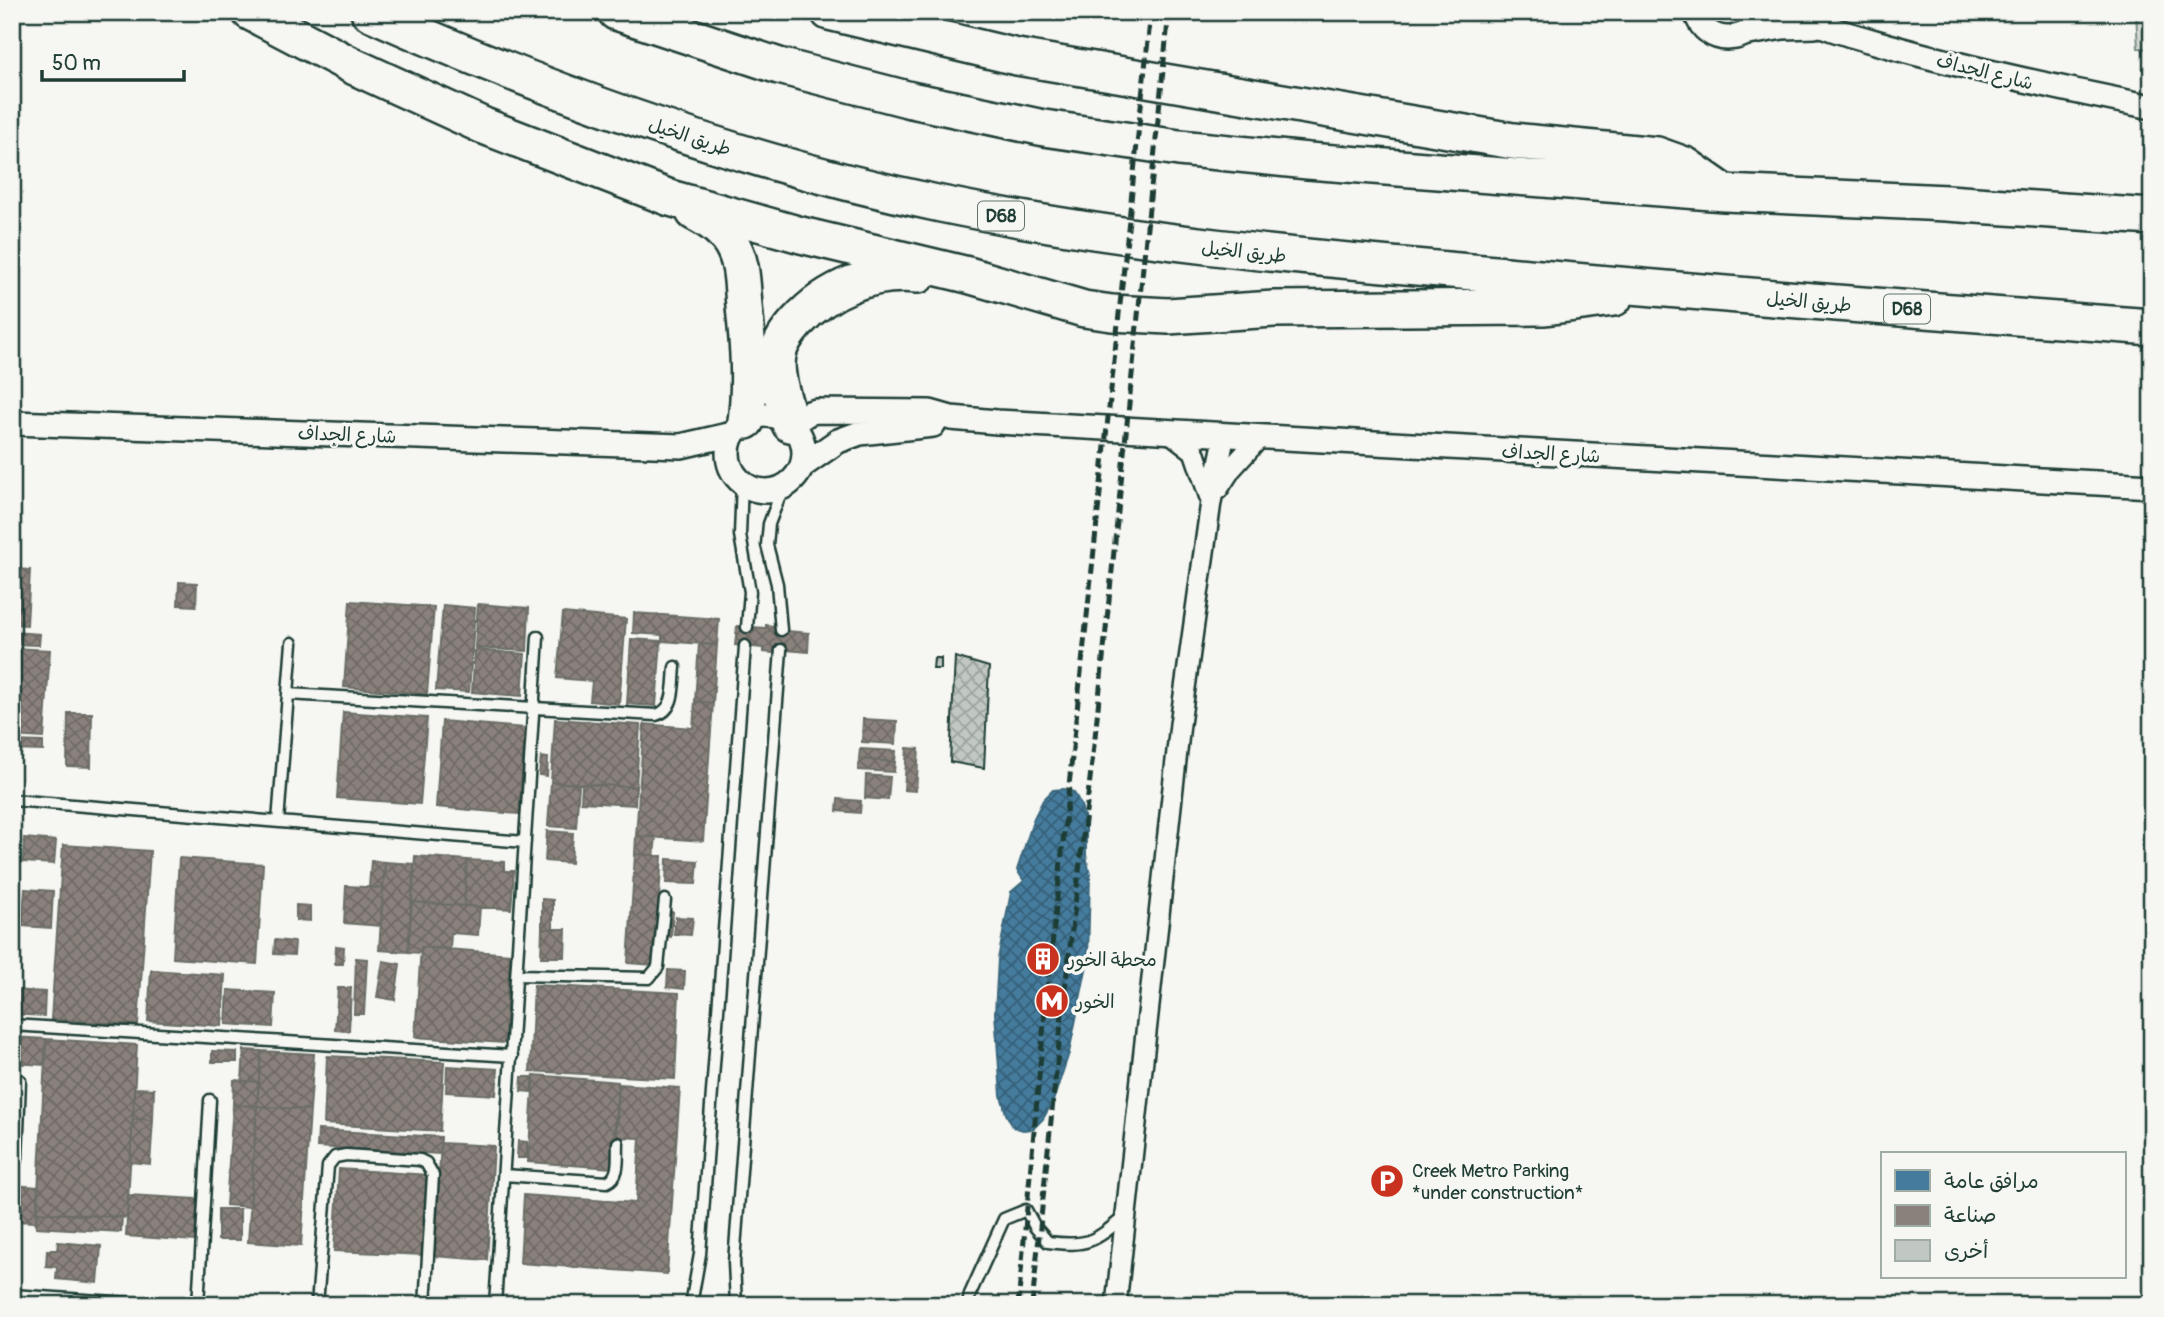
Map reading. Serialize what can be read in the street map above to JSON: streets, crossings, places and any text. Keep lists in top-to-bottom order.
{
  "streets": {
    "highway": ["طريق الخيل", "D68"],
    "street": ["شارع الجداف"]
  },
  "places": {
    "building": ["محطة الخور"],
    "metro station": ["الخور"],
    "parking": ["Creek Metro Parking *under construction*"]
  },
  "legend": ["مرافق عامة", "صناعة", "أخرى"],
  "scale_bar": "50 m"
}
